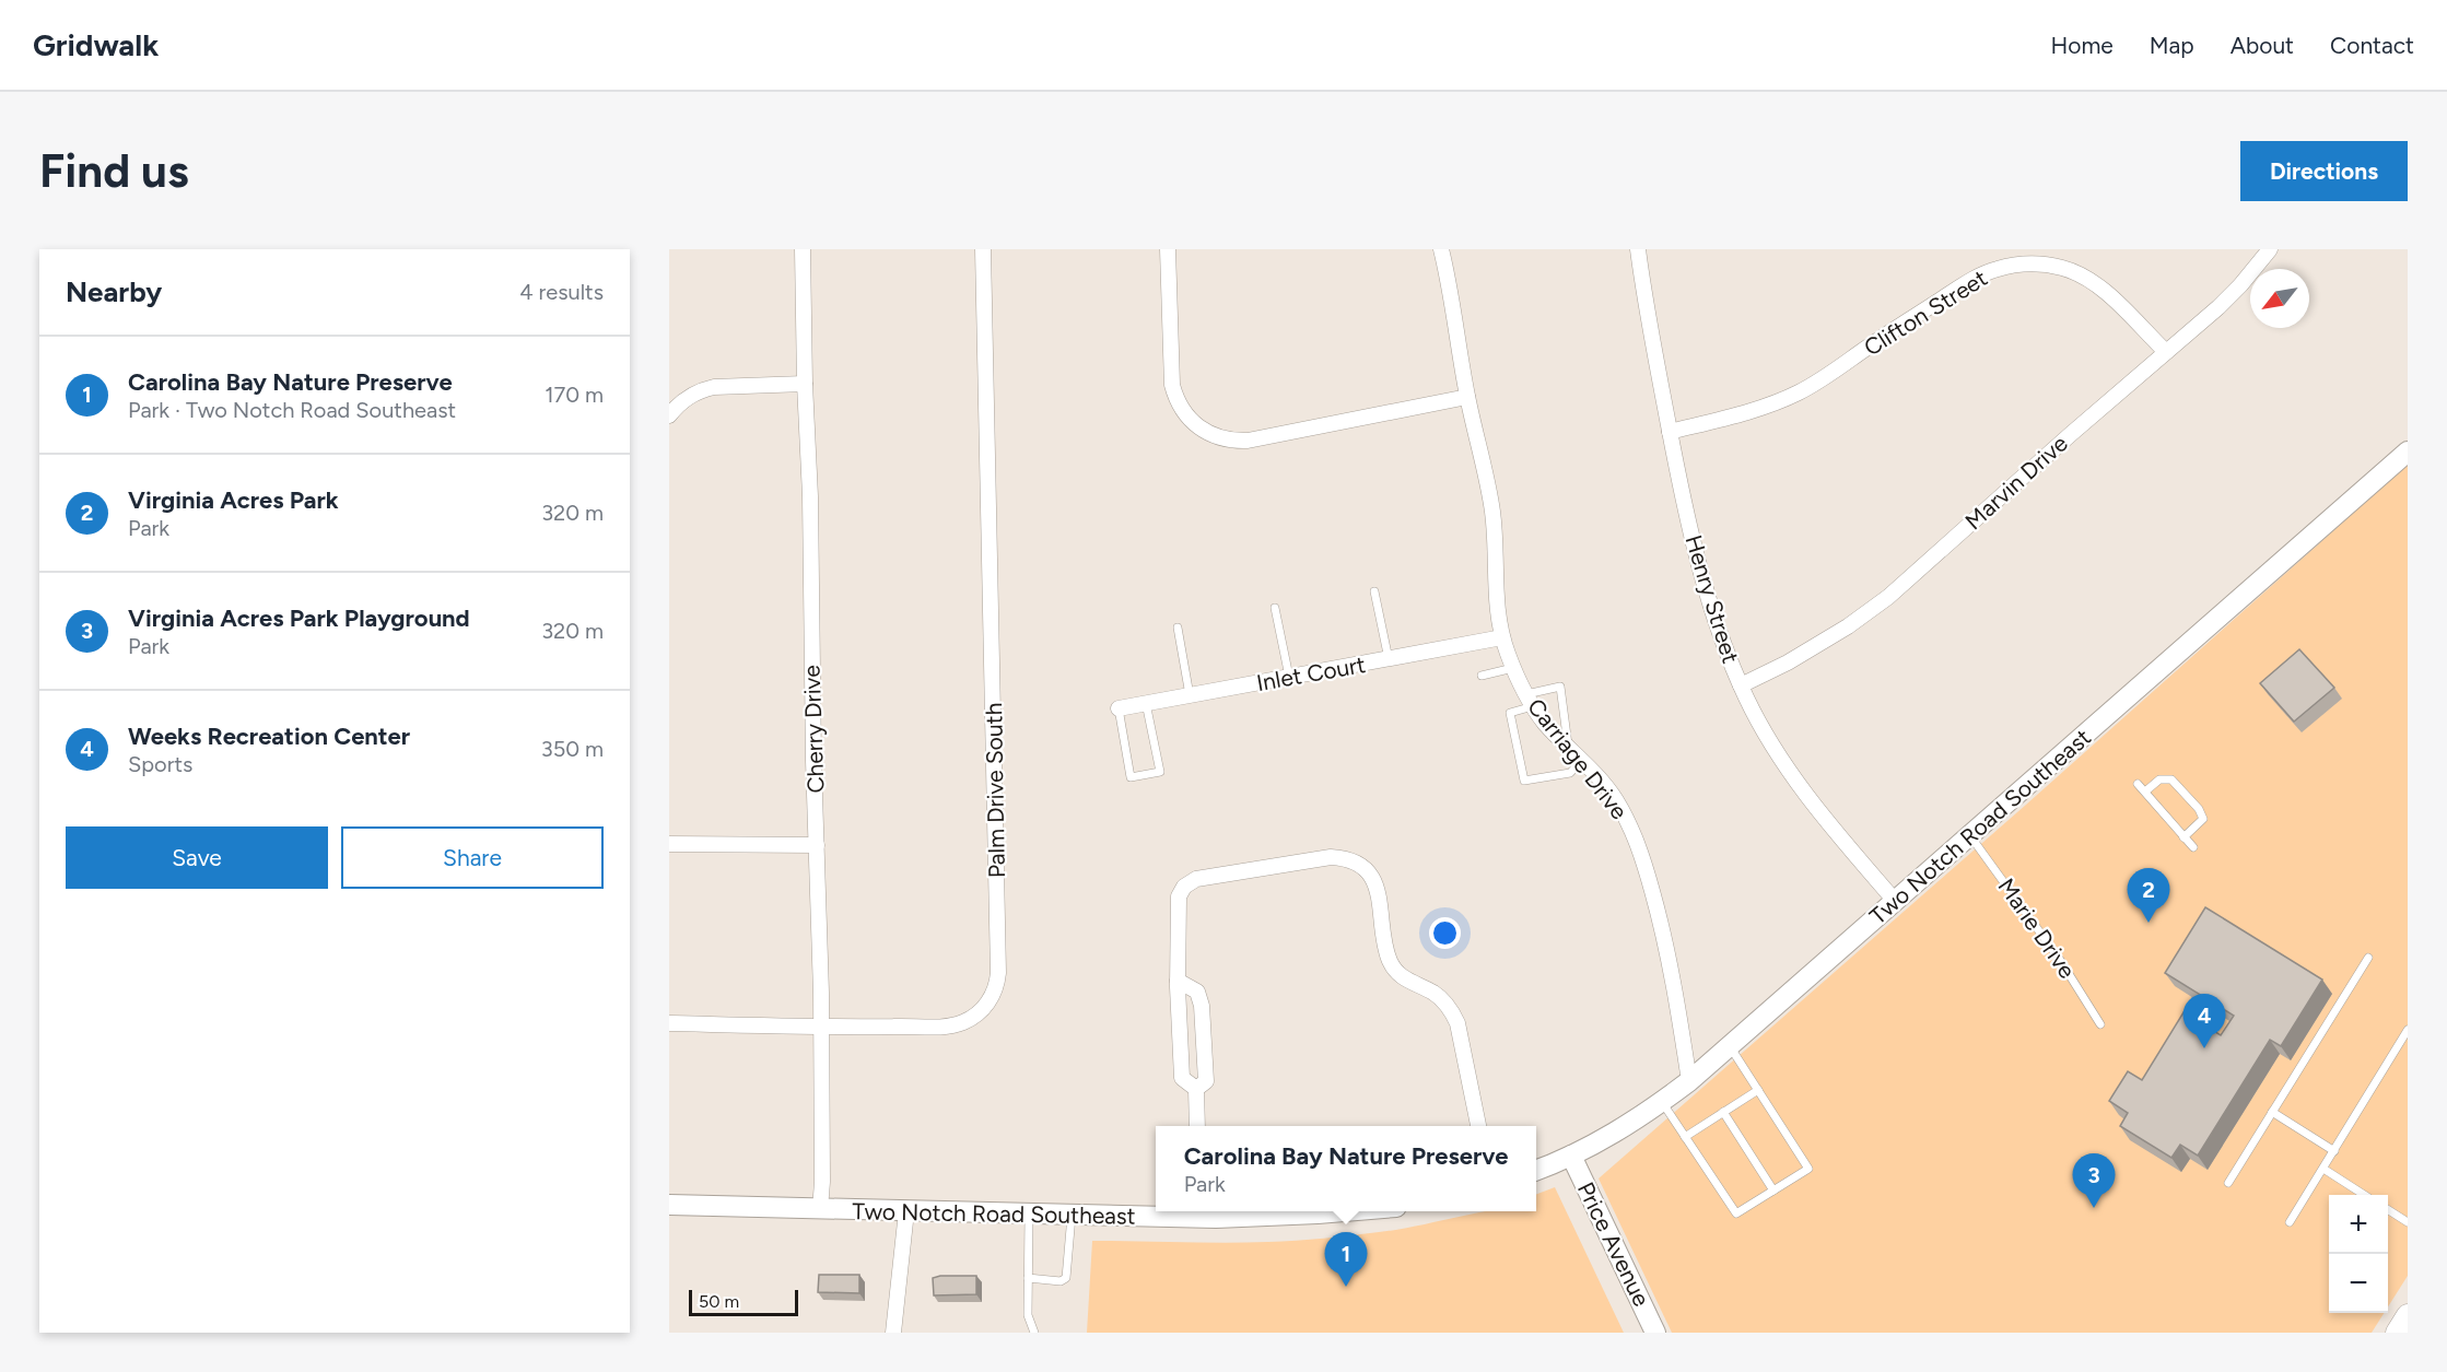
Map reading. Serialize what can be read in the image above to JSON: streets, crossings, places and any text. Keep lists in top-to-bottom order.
{
  "streets": {
    "street": [
      "Clifton Street",
      "Marvin Drive",
      "Henry Street",
      "Inlet Court",
      "Cherry Drive",
      "Carriage Drive",
      "Palm Drive South",
      "Two Notch Road Southeast",
      "Price Avenue"
    ],
    "lane": ["Marie Drive"]
  },
  "crossings": [
    ["Clifton Street", "Marvin Drive"],
    ["Clifton Street", "Henry Street"],
    ["Marvin Drive", "Henry Street"],
    ["Henry Street", "Two Notch Road Southeast"],
    ["Inlet Court", "Carriage Drive"],
    ["Cherry Drive", "Palm Drive South"],
    ["Cherry Drive", "Two Notch Road Southeast"],
    ["Carriage Drive", "Two Notch Road Southeast"],
    ["Two Notch Road Southeast", "Marie Drive"],
    ["Two Notch Road Southeast", "Price Avenue"]
  ],
  "scale_bar": "50 m",
  "north": "bottom left",
  "page": {
    "header": "Gridwalk",
    "nav": [
      "Home",
      "Map",
      "About",
      "Contact"
    ],
    "buttons": [
      "Directions",
      ["Save", "Share"]
    ],
    "title": "Find us",
    "heading": ["Nearby", "4 results"],
    "list": [
      {
        "mark": "1",
        "name": "Carolina Bay Nature Preserve",
        "note": "Park · Two Notch Road Southeast",
        "value": "170 m"
      },
      {
        "mark": "2",
        "name": "Virginia Acres Park",
        "note": "Park",
        "value": "320 m"
      },
      {
        "mark": "3",
        "name": "Virginia Acres Park Playground",
        "note": "Park",
        "value": "320 m"
      },
      {
        "mark": "4",
        "name": "Weeks Recreation Center",
        "note": "Sports",
        "value": "350 m"
      }
    ],
    "pins": [
      "2",
      "4",
      "3",
      "1"
    ],
    "popup": ["Carolina Bay Nature Preserve", "Park"],
    "map_buttons": ["+", "−"],
    "scale": "50 m"
  }
}
